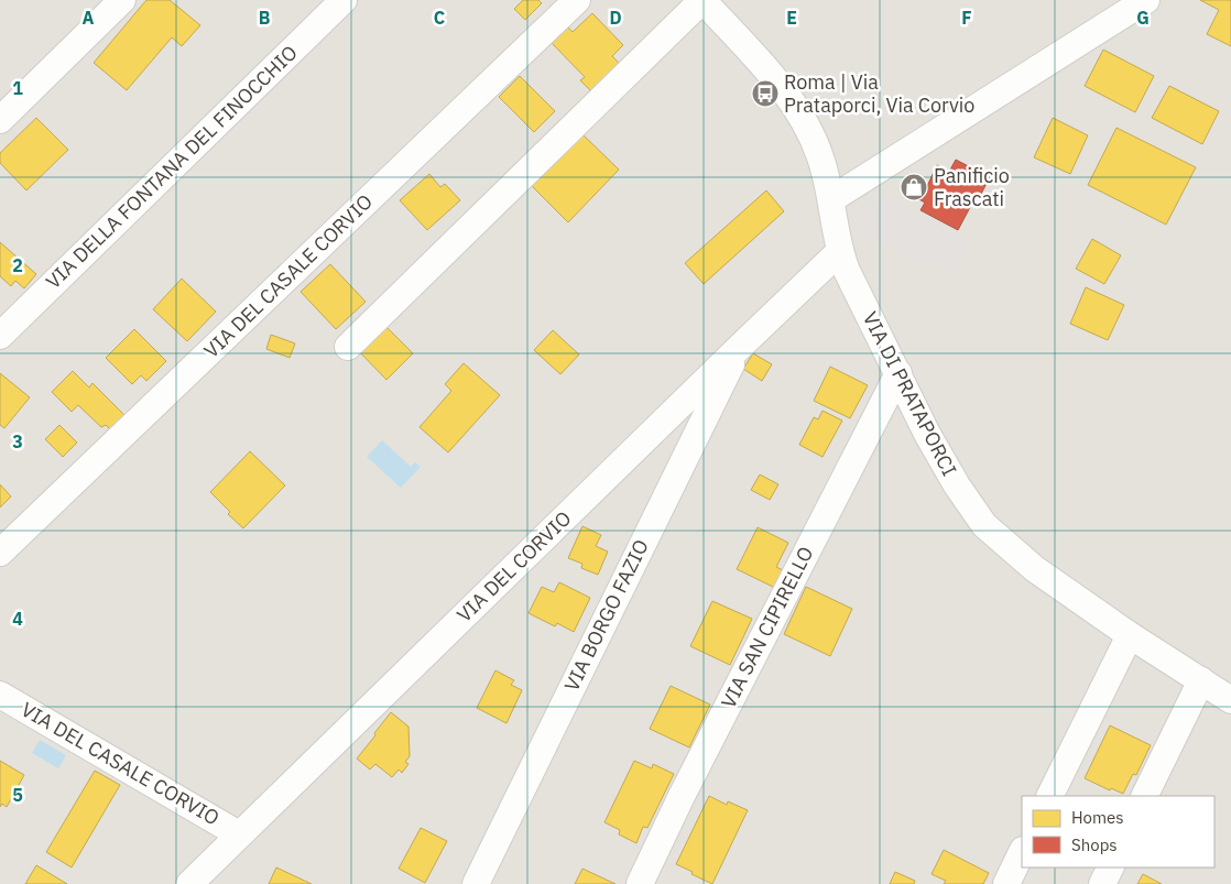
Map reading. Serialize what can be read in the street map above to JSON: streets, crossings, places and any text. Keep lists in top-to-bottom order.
{
  "streets": {
    "street": [
      "VIA DELLA FONTANA DEL FINOCCHIO",
      "VIA DEL CASALE CORVIO",
      "VIA DI PRATAPORCI",
      "VIA DEL CORVIO",
      "VIA BORGO FAZIO",
      "VIA SAN CIPIRELLO"
    ]
  },
  "crossings": [
    ["VIA DEL CASALE CORVIO", "VIA DEL CORVIO"],
    ["VIA DI PRATAPORCI", "VIA DEL CORVIO"],
    ["VIA DI PRATAPORCI", "VIA SAN CIPIRELLO"],
    ["VIA DEL CORVIO", "VIA BORGO FAZIO"]
  ],
  "places": {
    "bus stop": ["Roma | Via Prataporci, Via Corvio"],
    "shop": ["Panificio Frascati"]
  },
  "legend": ["Homes", "Shops"],
  "grid": {
    "columns": [
      "A",
      "B",
      "C",
      "D",
      "E",
      "F",
      "G"
    ],
    "rows": [
      "1",
      "2",
      "3",
      "4",
      "5"
    ]
  }
}
